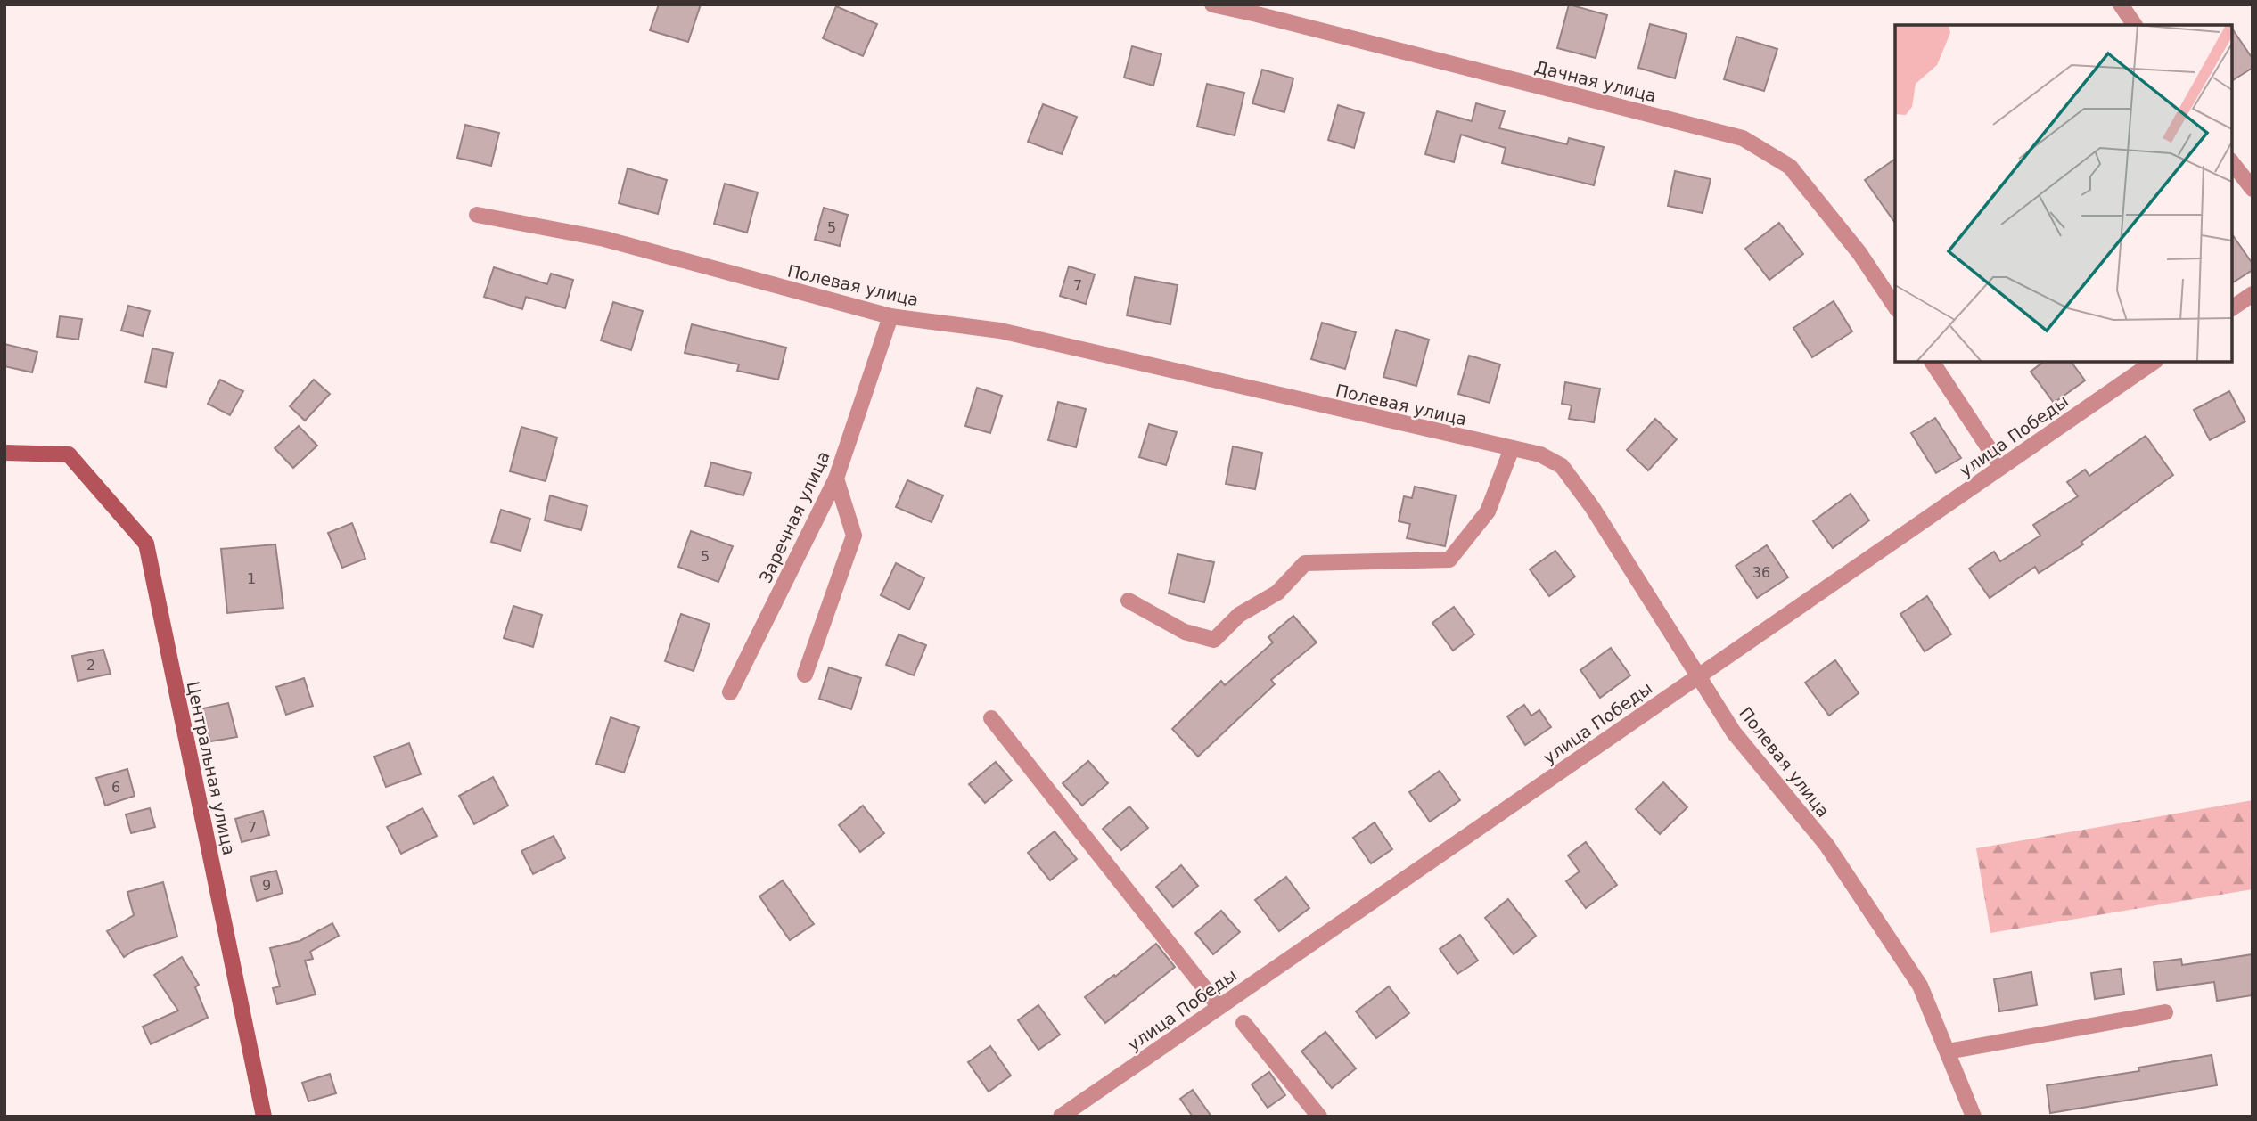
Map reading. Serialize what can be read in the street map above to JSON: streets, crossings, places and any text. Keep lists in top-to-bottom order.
{
  "streets": {
    "street": [
      "Дачная улица",
      "Полевая улица",
      "улица Победы",
      "Заречная улица",
      "Центральная улица"
    ]
  },
  "crossings": [
    ["Полевая улица", "улица Победы"],
    ["Полевая улица", "Заречная улица"]
  ],
  "house_numbers": [
    "5",
    "7",
    "5",
    "36",
    "1",
    "2",
    "6",
    "7",
    "9"
  ]
}
